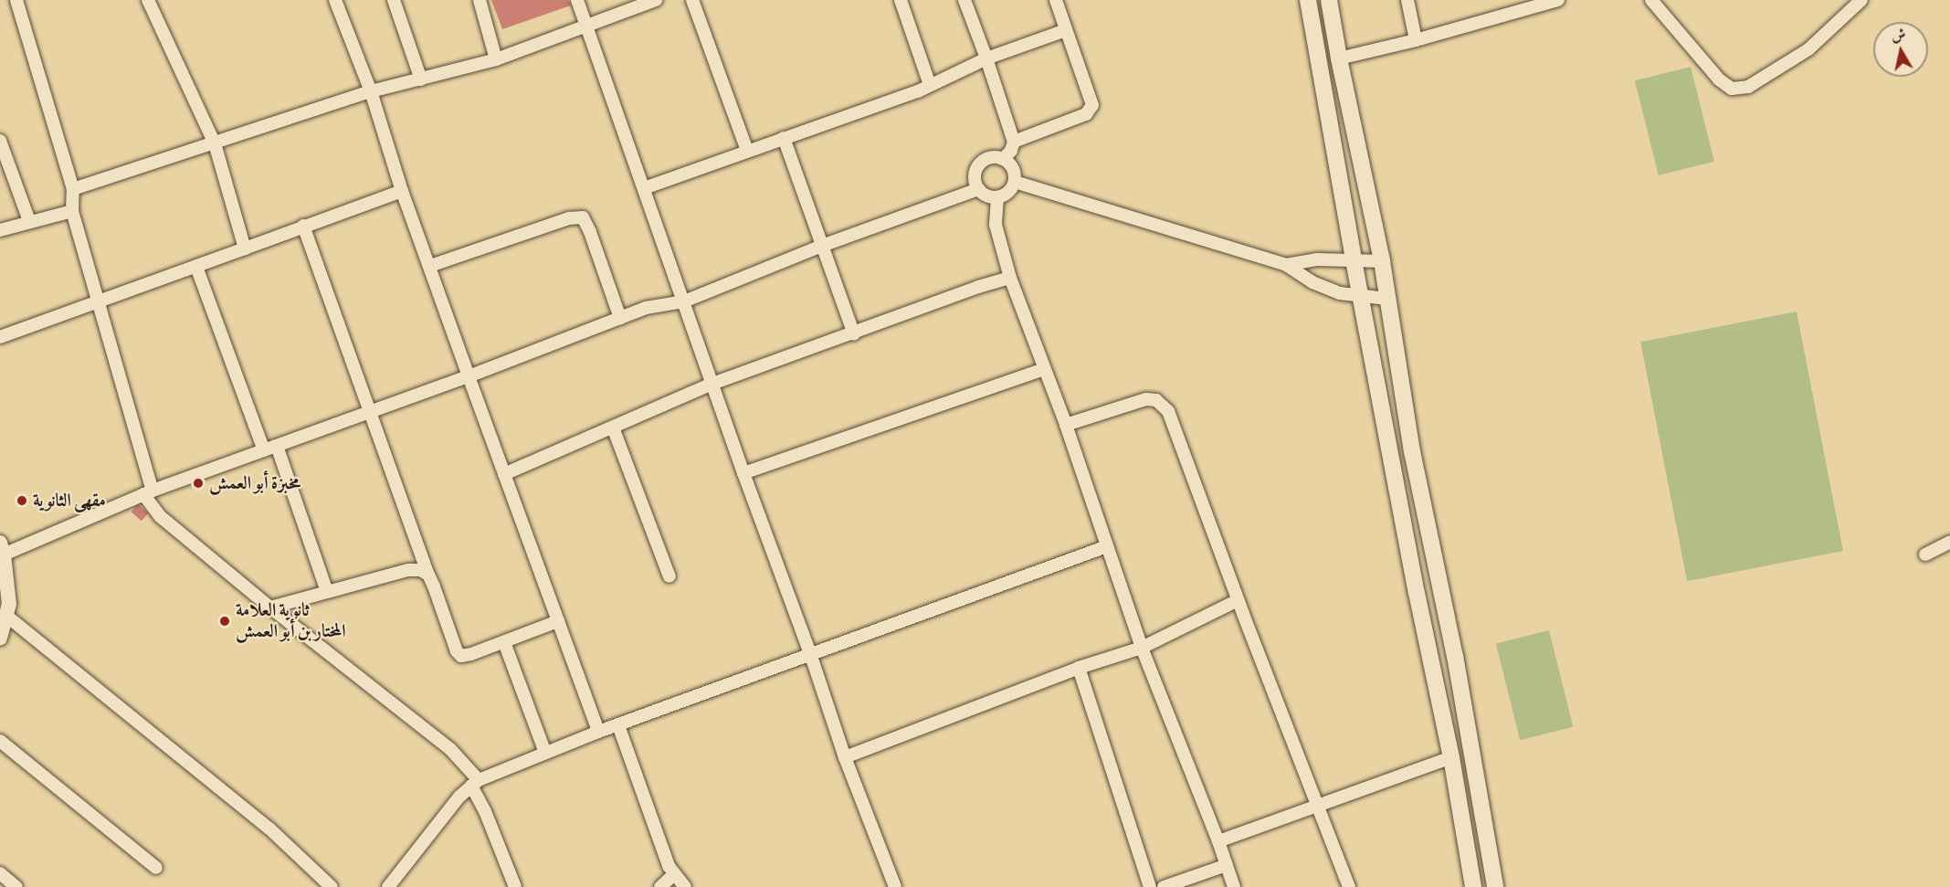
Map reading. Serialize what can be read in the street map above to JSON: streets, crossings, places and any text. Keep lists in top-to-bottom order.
{
  "places": ["مخبزة أبو العمش", "مقهى الثانوية", "ثانوية العلامة المختار بن أبو العمش"],
  "north": "top"
}
